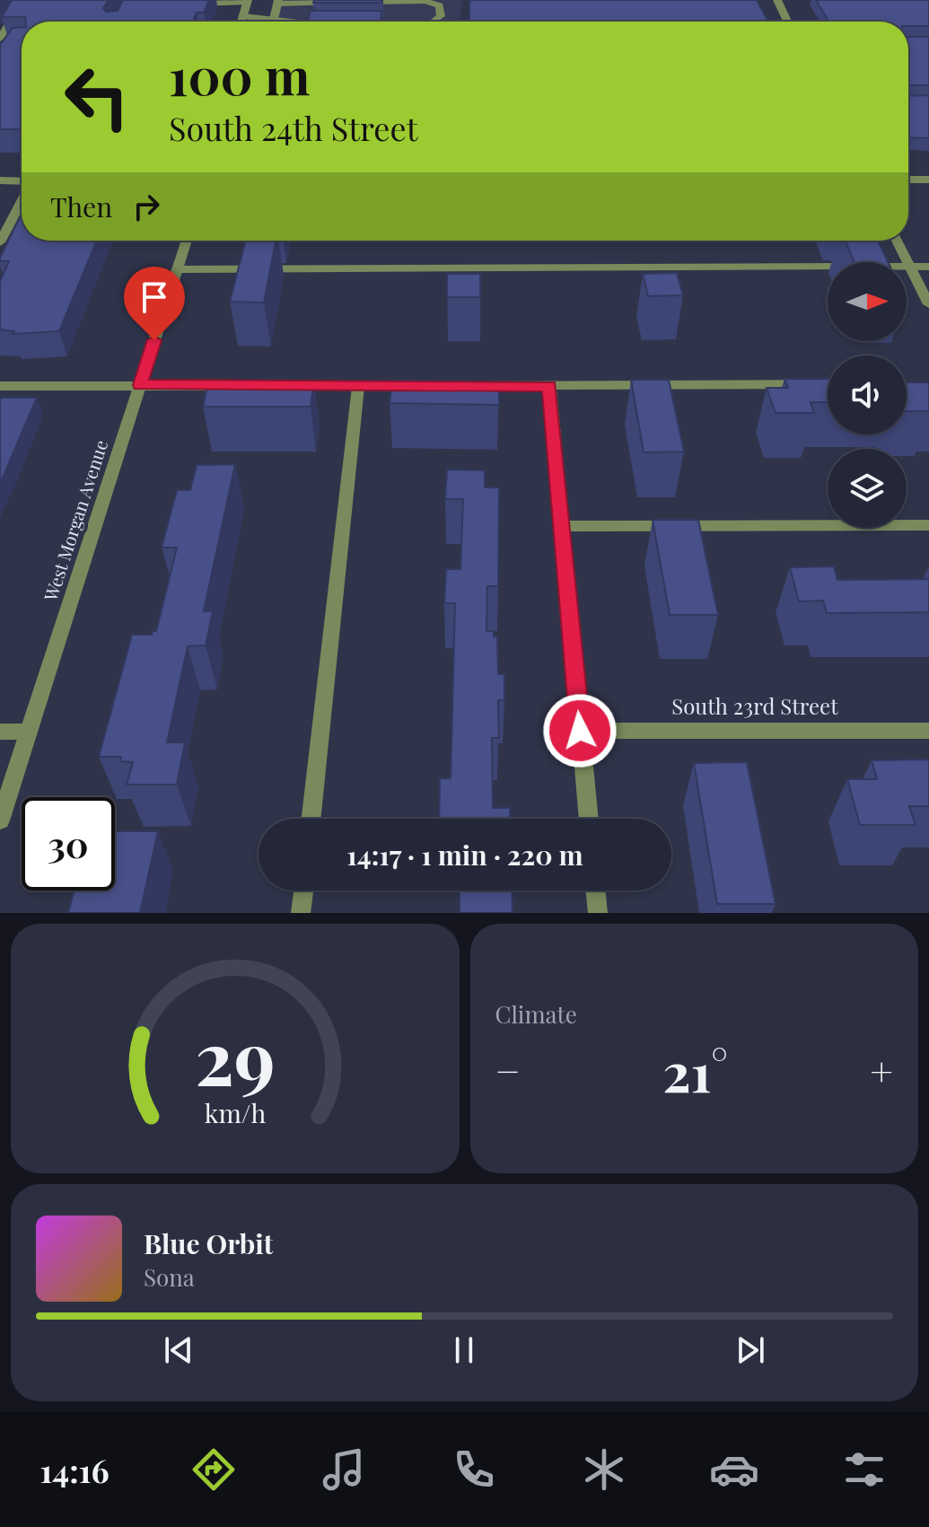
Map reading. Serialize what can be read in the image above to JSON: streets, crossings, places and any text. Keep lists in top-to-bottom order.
{
  "streets": {
    "street": ["West Morgan Avenue", "South 23rd Street"]
  },
  "north": "right",
  "page": {
    "turn": ["100 m", "South 24th Street"],
    "then": "Then",
    "limit": "30",
    "trip": "14:17 · 1 min · 220 m",
    "tile": "Climate",
    "heat": ["−", "21°", "+"],
    "song": ["Blue Orbit", "Sona"],
    "tabs": "14:16",
    "gauge": ["29", "km/h"]
  }
}
